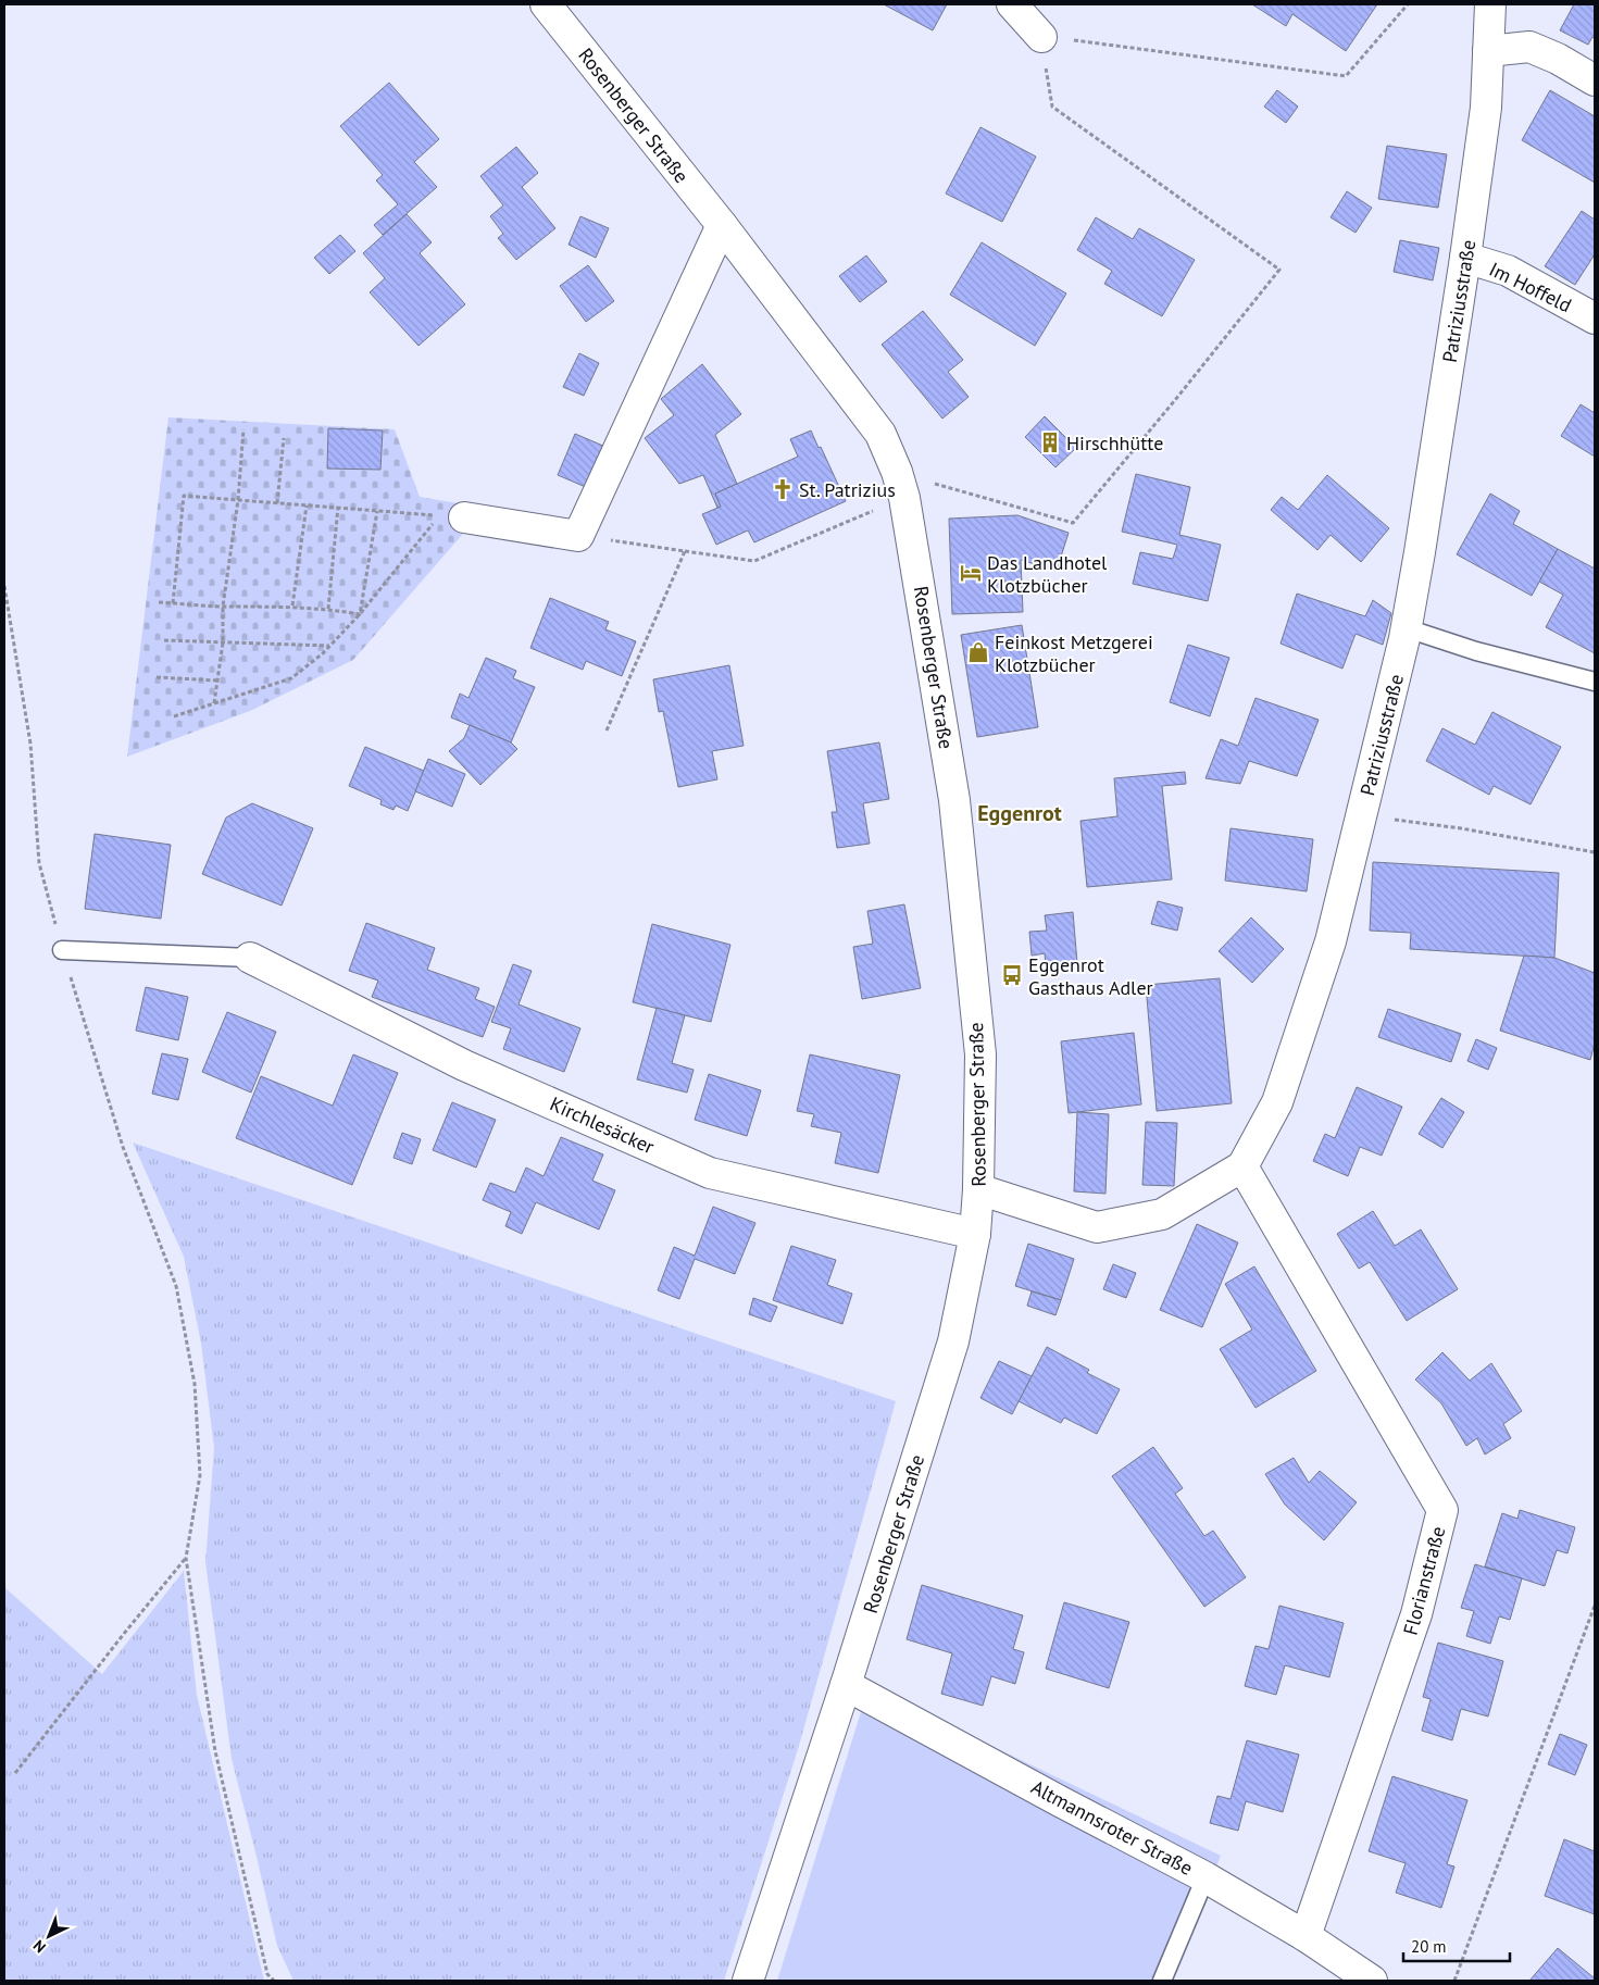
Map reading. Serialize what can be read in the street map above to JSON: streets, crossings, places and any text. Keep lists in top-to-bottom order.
{
  "streets": {
    "street": [
      "Rosenberger Straße",
      "Im Hoffeld",
      "Patriziusstraße",
      "Kirchlesäcker",
      "Florianstraße",
      "Altmannsroter Straße"
    ]
  },
  "crossings": [
    ["Rosenberger Straße", "Patriziusstraße"],
    ["Rosenberger Straße", "Kirchlesäcker"],
    ["Rosenberger Straße", "Altmannsroter Straße"],
    ["Im Hoffeld", "Patriziusstraße"],
    ["Patriziusstraße", "Florianstraße"],
    ["Florianstraße", "Altmannsroter Straße"]
  ],
  "districts": ["Eggenrot"],
  "places": {
    "building": ["Hirschhütte"],
    "church": ["St. Patrizius"],
    "hotel": ["Das Landhotel Klotzbücher"],
    "shop": ["Feinkost Metzgerei Klotzbücher"],
    "bus stop": ["Eggenrot Gasthaus Adler"]
  },
  "scale_bar": "20 m",
  "north": "bottom left"
}
